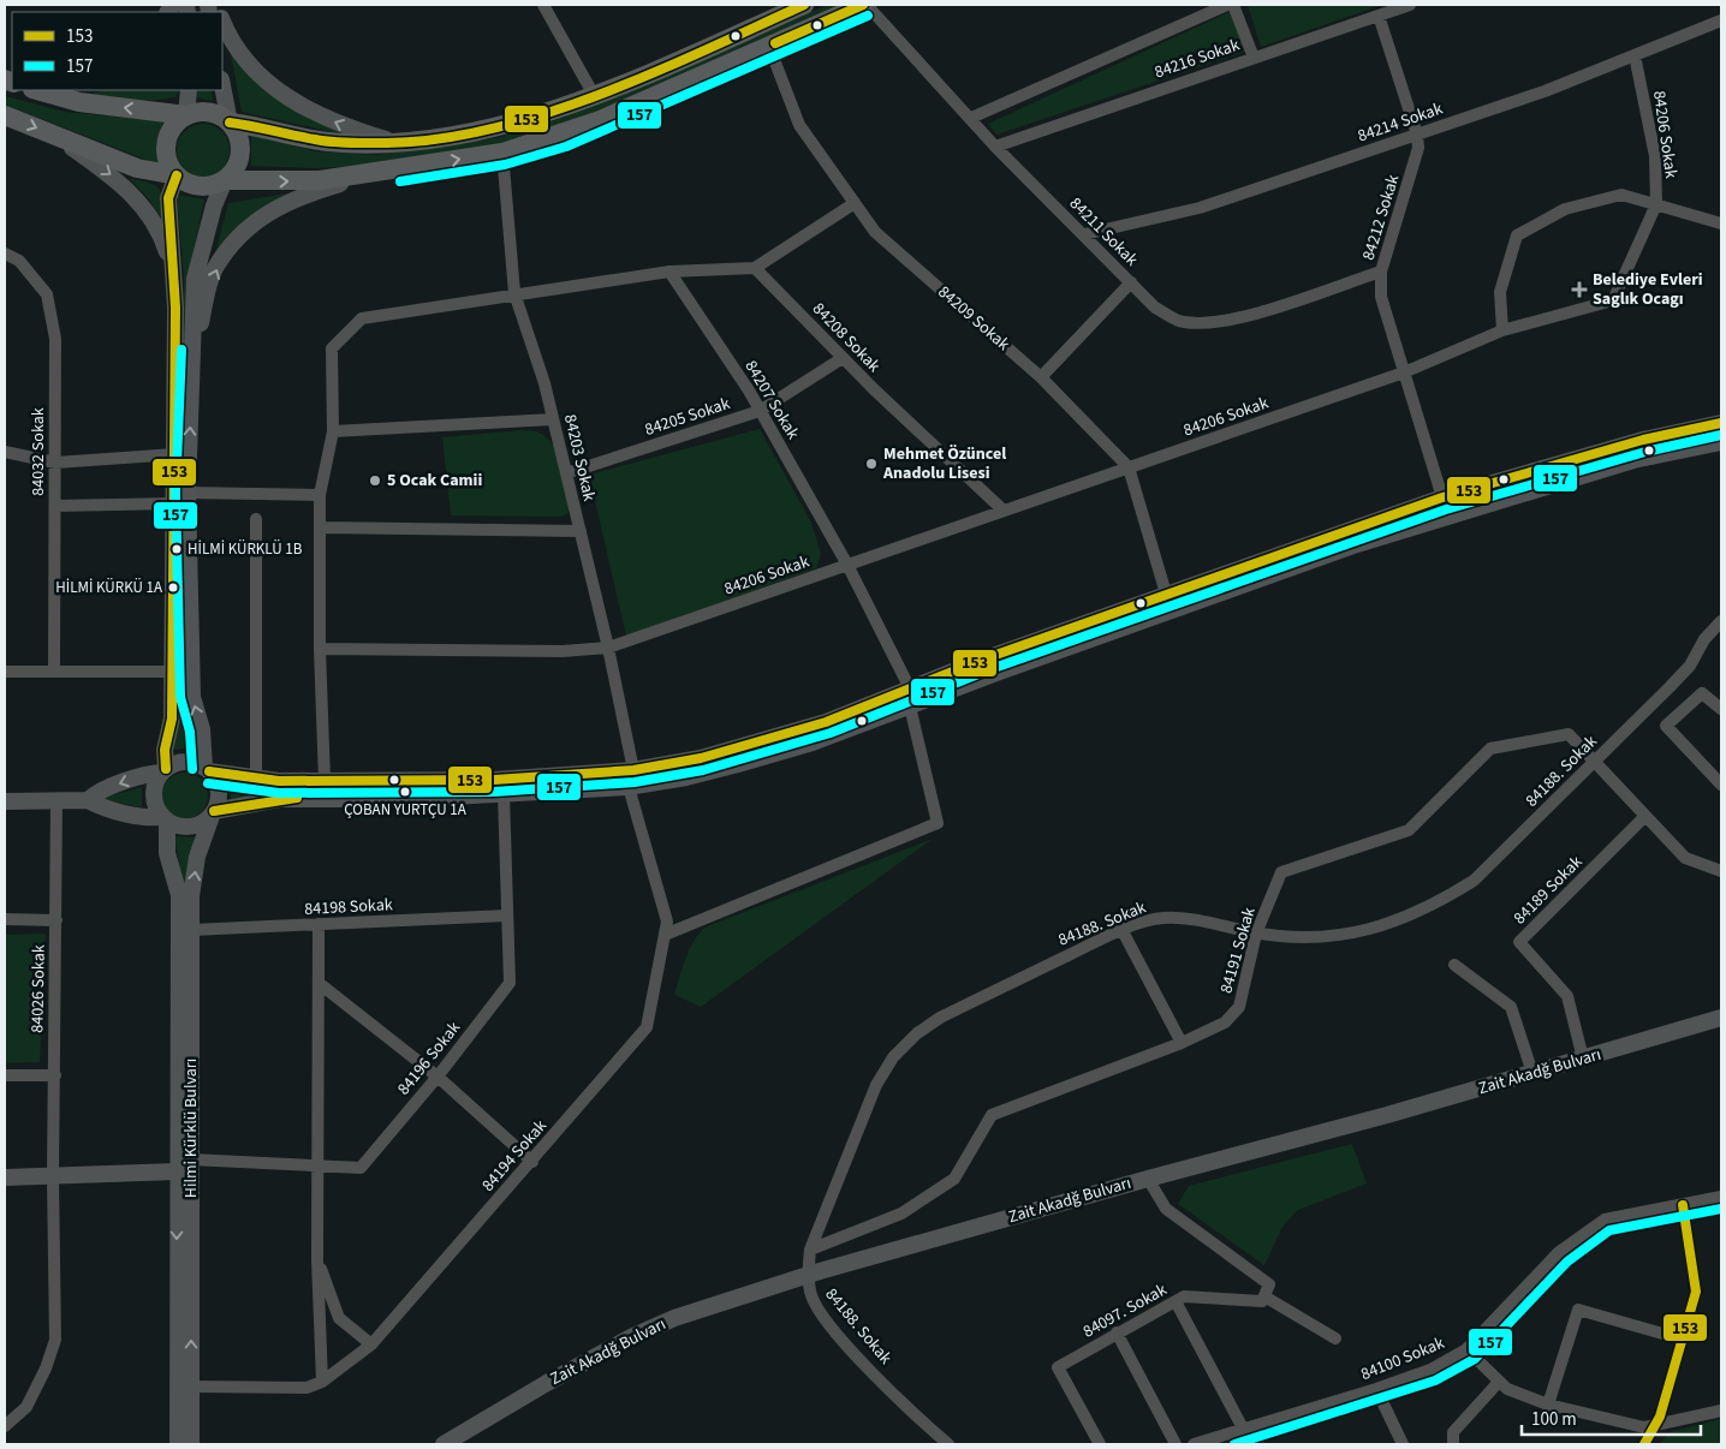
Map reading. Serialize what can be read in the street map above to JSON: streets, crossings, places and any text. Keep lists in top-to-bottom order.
{
  "streets": {
    "main road": ["Zait Akadğ Bulvarı", "Hilmi Kürklü Bulvarı"],
    "street": [
      "84216 Sokak",
      "84214 Sokak",
      "84206 Sokak",
      "84212 Sokak",
      "84211 Sokak",
      "84209 Sokak",
      "84208 Sokak",
      "84207 Sokak",
      "84205 Sokak",
      "84032 Sokak",
      "84203 Sokak",
      "84188. Sokak",
      "84189 Sokak",
      "84198 Sokak",
      "84191 Sokak",
      "84026 Sokak",
      "84196 Sokak",
      "84194 Sokak",
      "84097. Sokak",
      "84100 Sokak"
    ]
  },
  "crossings": [
    ["84216 Sokak", "84212 Sokak"],
    ["84216 Sokak", "84211 Sokak"],
    ["84214 Sokak", "84206 Sokak"],
    ["84214 Sokak", "84212 Sokak"],
    ["84214 Sokak", "84211 Sokak"],
    ["84206 Sokak", "84212 Sokak"],
    ["84206 Sokak", "84209 Sokak"],
    ["84206 Sokak", "84208 Sokak"],
    ["84206 Sokak", "84207 Sokak"],
    ["84206 Sokak", "84203 Sokak"],
    ["84212 Sokak", "84211 Sokak"],
    ["84208 Sokak", "84205 Sokak"],
    ["84207 Sokak", "84205 Sokak"],
    ["84205 Sokak", "84203 Sokak"],
    ["84188. Sokak", "84191 Sokak"],
    ["84188. Sokak", "Zait Akadğ Bulvarı"],
    ["84189 Sokak", "Zait Akadğ Bulvarı"],
    ["84198 Sokak", "84196 Sokak"],
    ["84198 Sokak", "Hilmi Kürklü Bulvarı"],
    ["84196 Sokak", "Hilmi Kürklü Bulvarı"],
    ["Hilmi Kürklü Bulvarı", "84194 Sokak"]
  ],
  "places": {
    "health": ["Belediye Evleri Saglık Ocagı"],
    "other": [
      "Mehmet Özüncel Anadolu Lisesi",
      "5 Ocak Camii",
      "HİLMİ KÜRKLÜ 1B",
      "HİLMİ KÜRKÜ 1A",
      "ÇOBAN YURTÇU 1A"
    ]
  },
  "lines": ["transit line 153", "transit line 157"],
  "legend": ["153", "157"],
  "scale_bar": "100 m"
}
